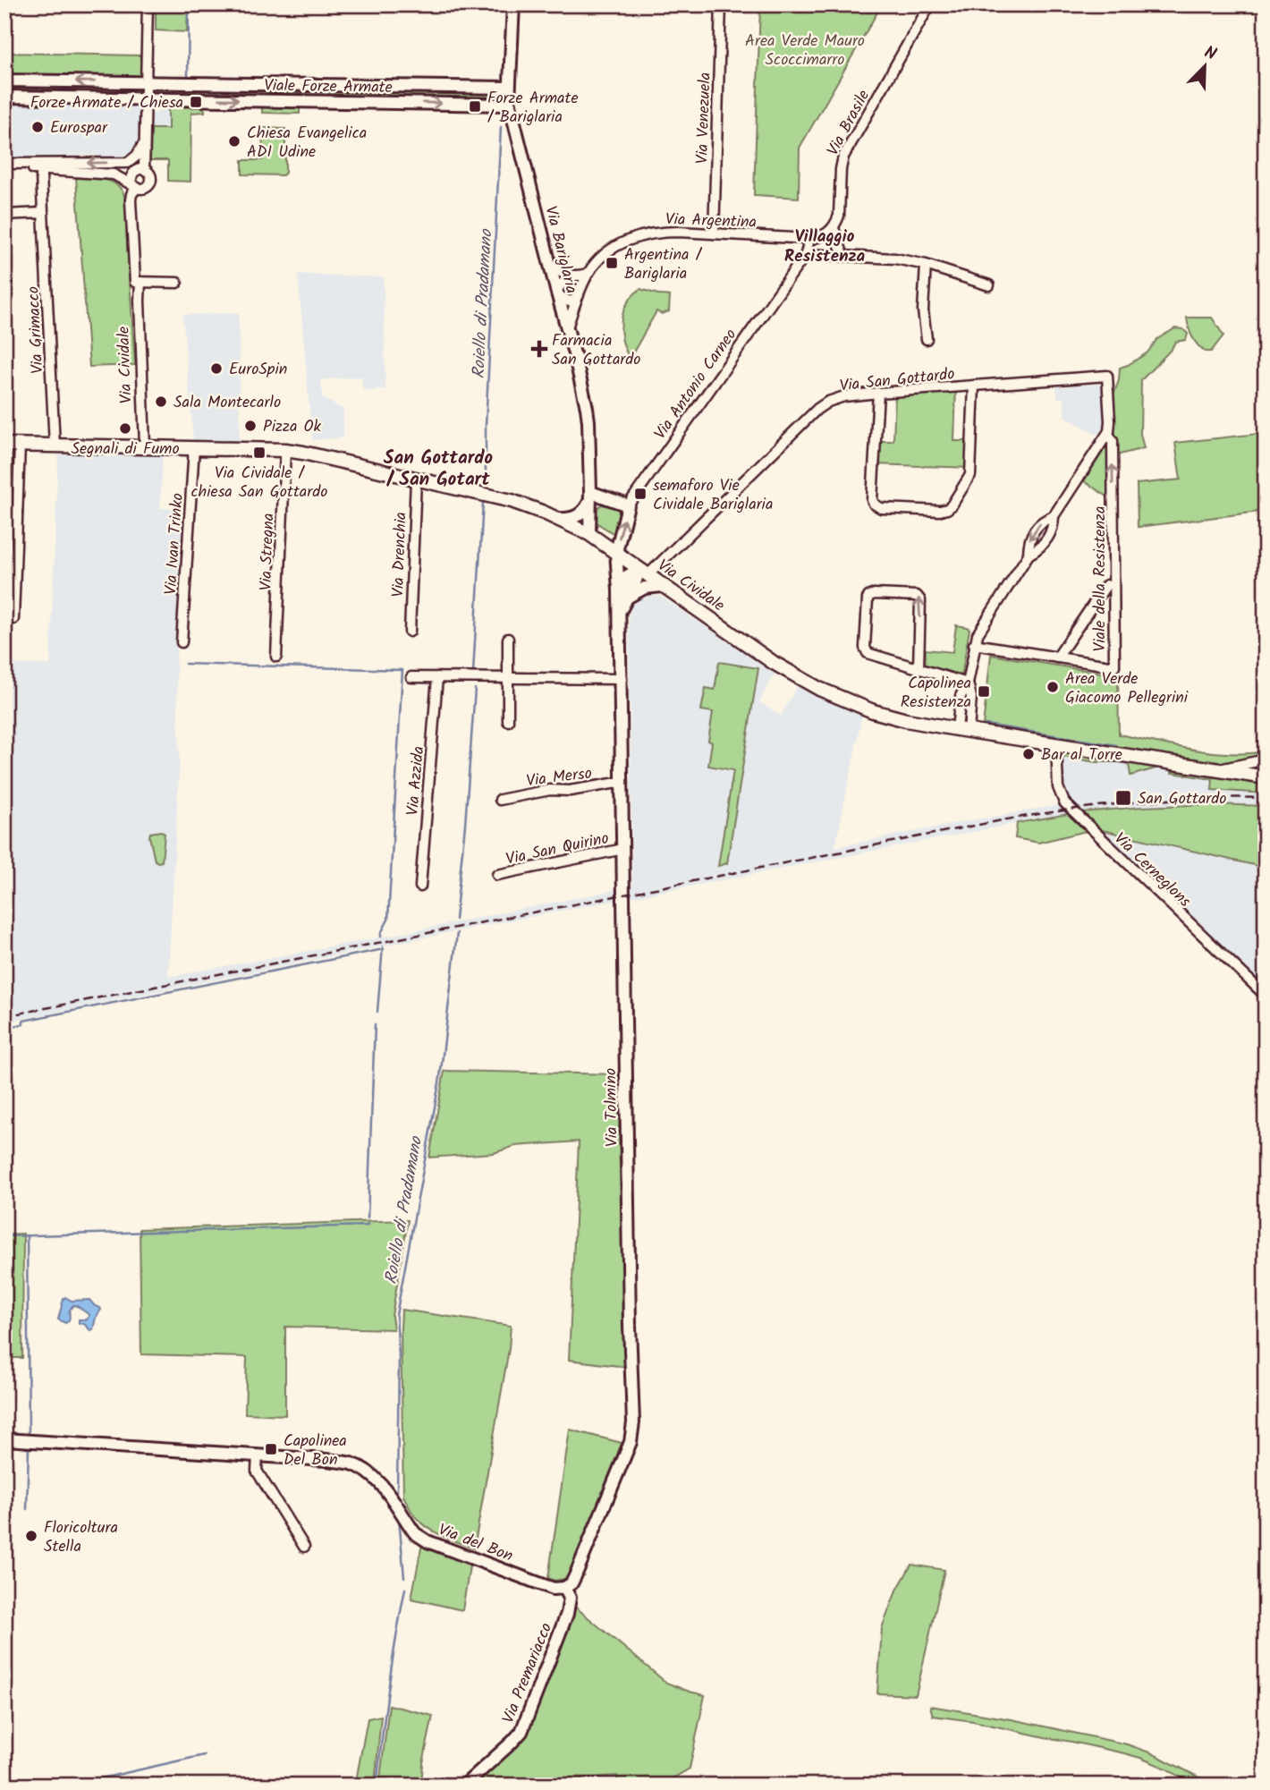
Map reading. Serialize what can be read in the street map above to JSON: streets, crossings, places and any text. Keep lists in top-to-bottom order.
{
  "streets": {
    "main road": ["Via Cividale"],
    "street": [
      "Viale Forze Armate",
      "Via Venezuela",
      "Via Brasile",
      "Via Argentina",
      "Via Bariglaria",
      "Via Grimacco",
      "Via San Gottardo",
      "Via Antonio Carneo",
      "Via Ivan Trinko",
      "Via Stregna",
      "Via Drenchia",
      "Viale della Resistenza",
      "Via Merso",
      "Via Azzida",
      "Via San Quirino",
      "Via Cerneglons",
      "Via Tolmino",
      "Via del Bon",
      "Via Premariacco"
    ]
  },
  "crossings": [
    ["Viale Forze Armate", "Via Bariglaria"],
    ["Via Venezuela", "Via Argentina"],
    ["Via Argentina", "Via Bariglaria"],
    ["Via Argentina", "Via Antonio Carneo"],
    ["Via Bariglaria", "Via Cividale"],
    ["Via Grimacco", "Via Cividale"],
    ["Via Cividale", "Via San Gottardo"],
    ["Via Cividale", "Via Antonio Carneo"],
    ["Via Cividale", "Via Ivan Trinko"],
    ["Via Cividale", "Via Stregna"],
    ["Via Cividale", "Via Drenchia"],
    ["Via Cividale", "Via Cerneglons"],
    ["Via Cividale", "Via Tolmino"],
    ["Via San Gottardo", "Viale della Resistenza"],
    ["Via San Gottardo", "Via Tolmino"],
    ["Via Antonio Carneo", "Via Tolmino"],
    ["Via Merso", "Via Tolmino"],
    ["Via San Quirino", "Via Tolmino"],
    ["Via Tolmino", "Via del Bon"],
    ["Via Tolmino", "Via Premariacco"],
    ["Via del Bon", "Via Premariacco"]
  ],
  "districts": ["Villaggio Resistenza", "San Gottardo / San Gotart"],
  "water": ["Roiello di Pradamano"],
  "parks": ["Area Verde Mauro Scoccimarro"],
  "places": {
    "transit": [
      "Forze Armate / Chiesa",
      "Forze Armate / Bariglaria",
      "Argentina / Bariglaria",
      "Via Cividale / chiesa San Gottardo",
      "semaforo Vie Cividale Bariglaria",
      "Capolinea Resistenza",
      "San Gottardo",
      "Capolinea Del Bon"
    ],
    "other": [
      "Eurospar",
      "Chiesa Evangelica ADI Udine",
      "EuroSpin",
      "Sala Montecarlo",
      "Pizza Ok",
      "Segnali di Fumo",
      "Area Verde Giacomo Pellegrini",
      "Bar al Torre",
      "Floricoltura Stella"
    ],
    "health": ["Farmacia San Gottardo"]
  },
  "north": "top right"
}
